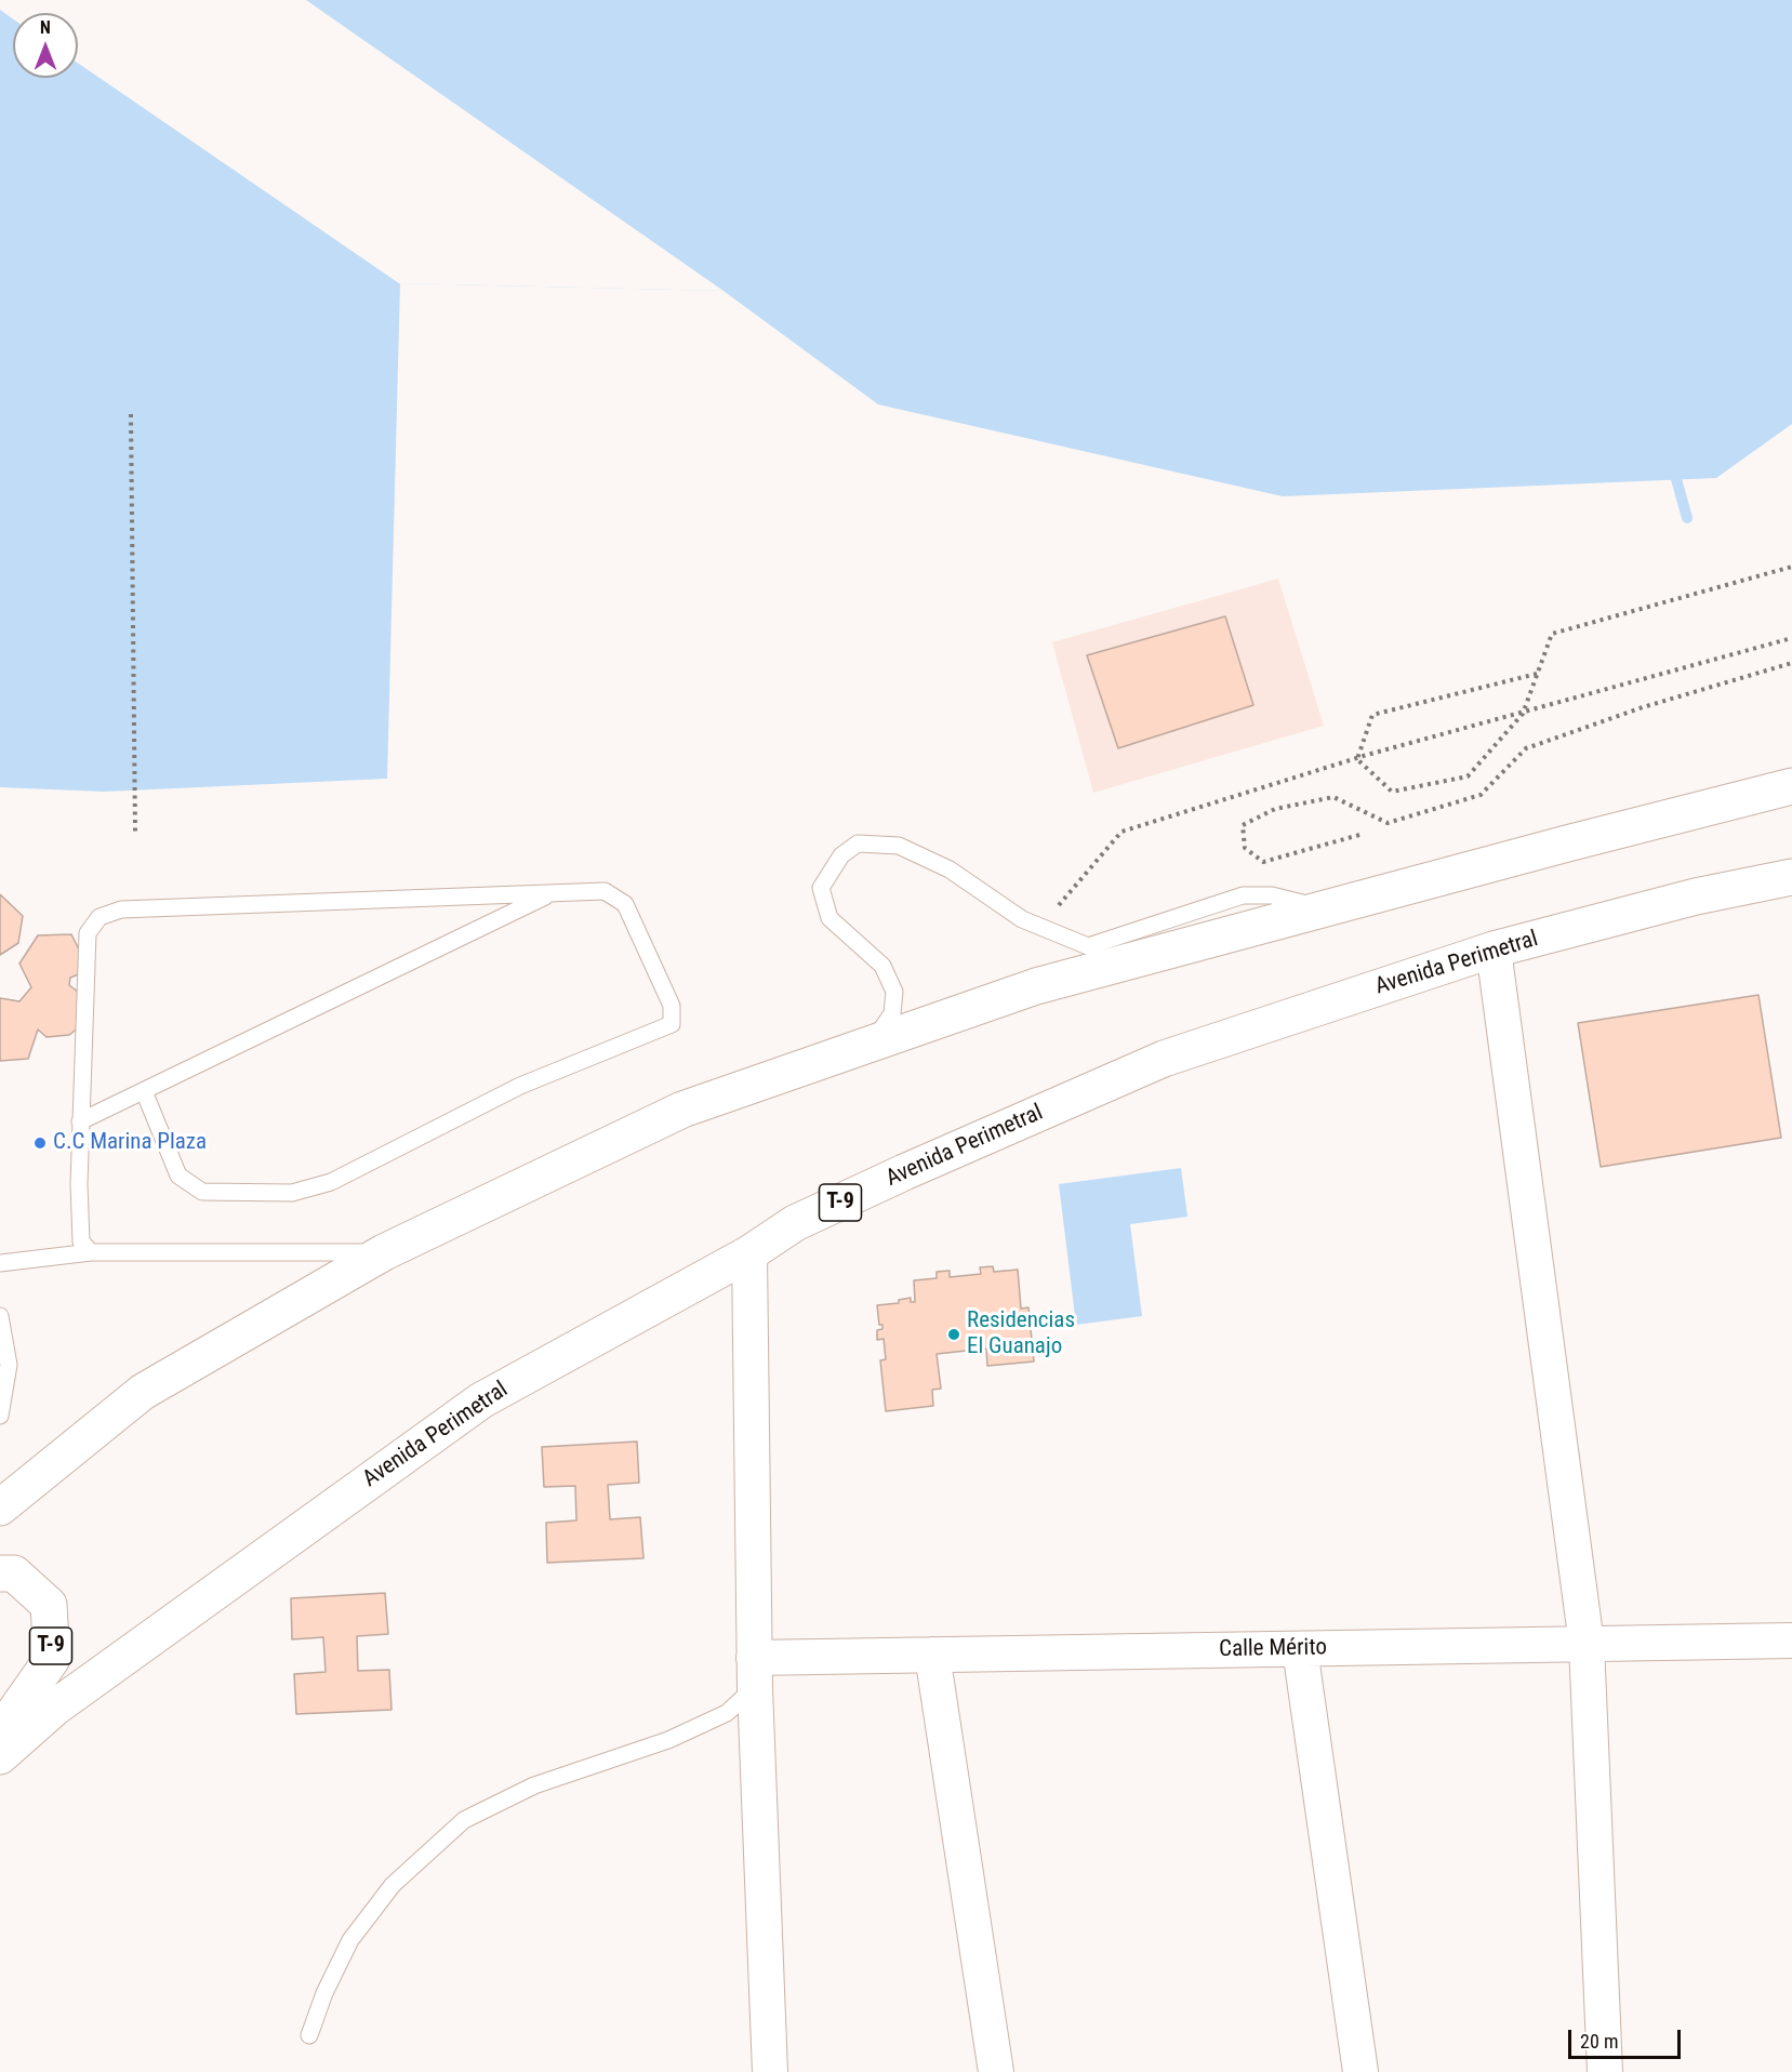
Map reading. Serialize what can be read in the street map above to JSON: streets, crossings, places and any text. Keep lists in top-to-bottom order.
{
  "streets": {
    "main road": ["Avenida Perimetral", "T-9"],
    "street": ["Calle Mérito"]
  },
  "places": ["C.C Marina Plaza", "Residencias El Guanajo"],
  "scale_bar": "20 m",
  "north": "top"
}
